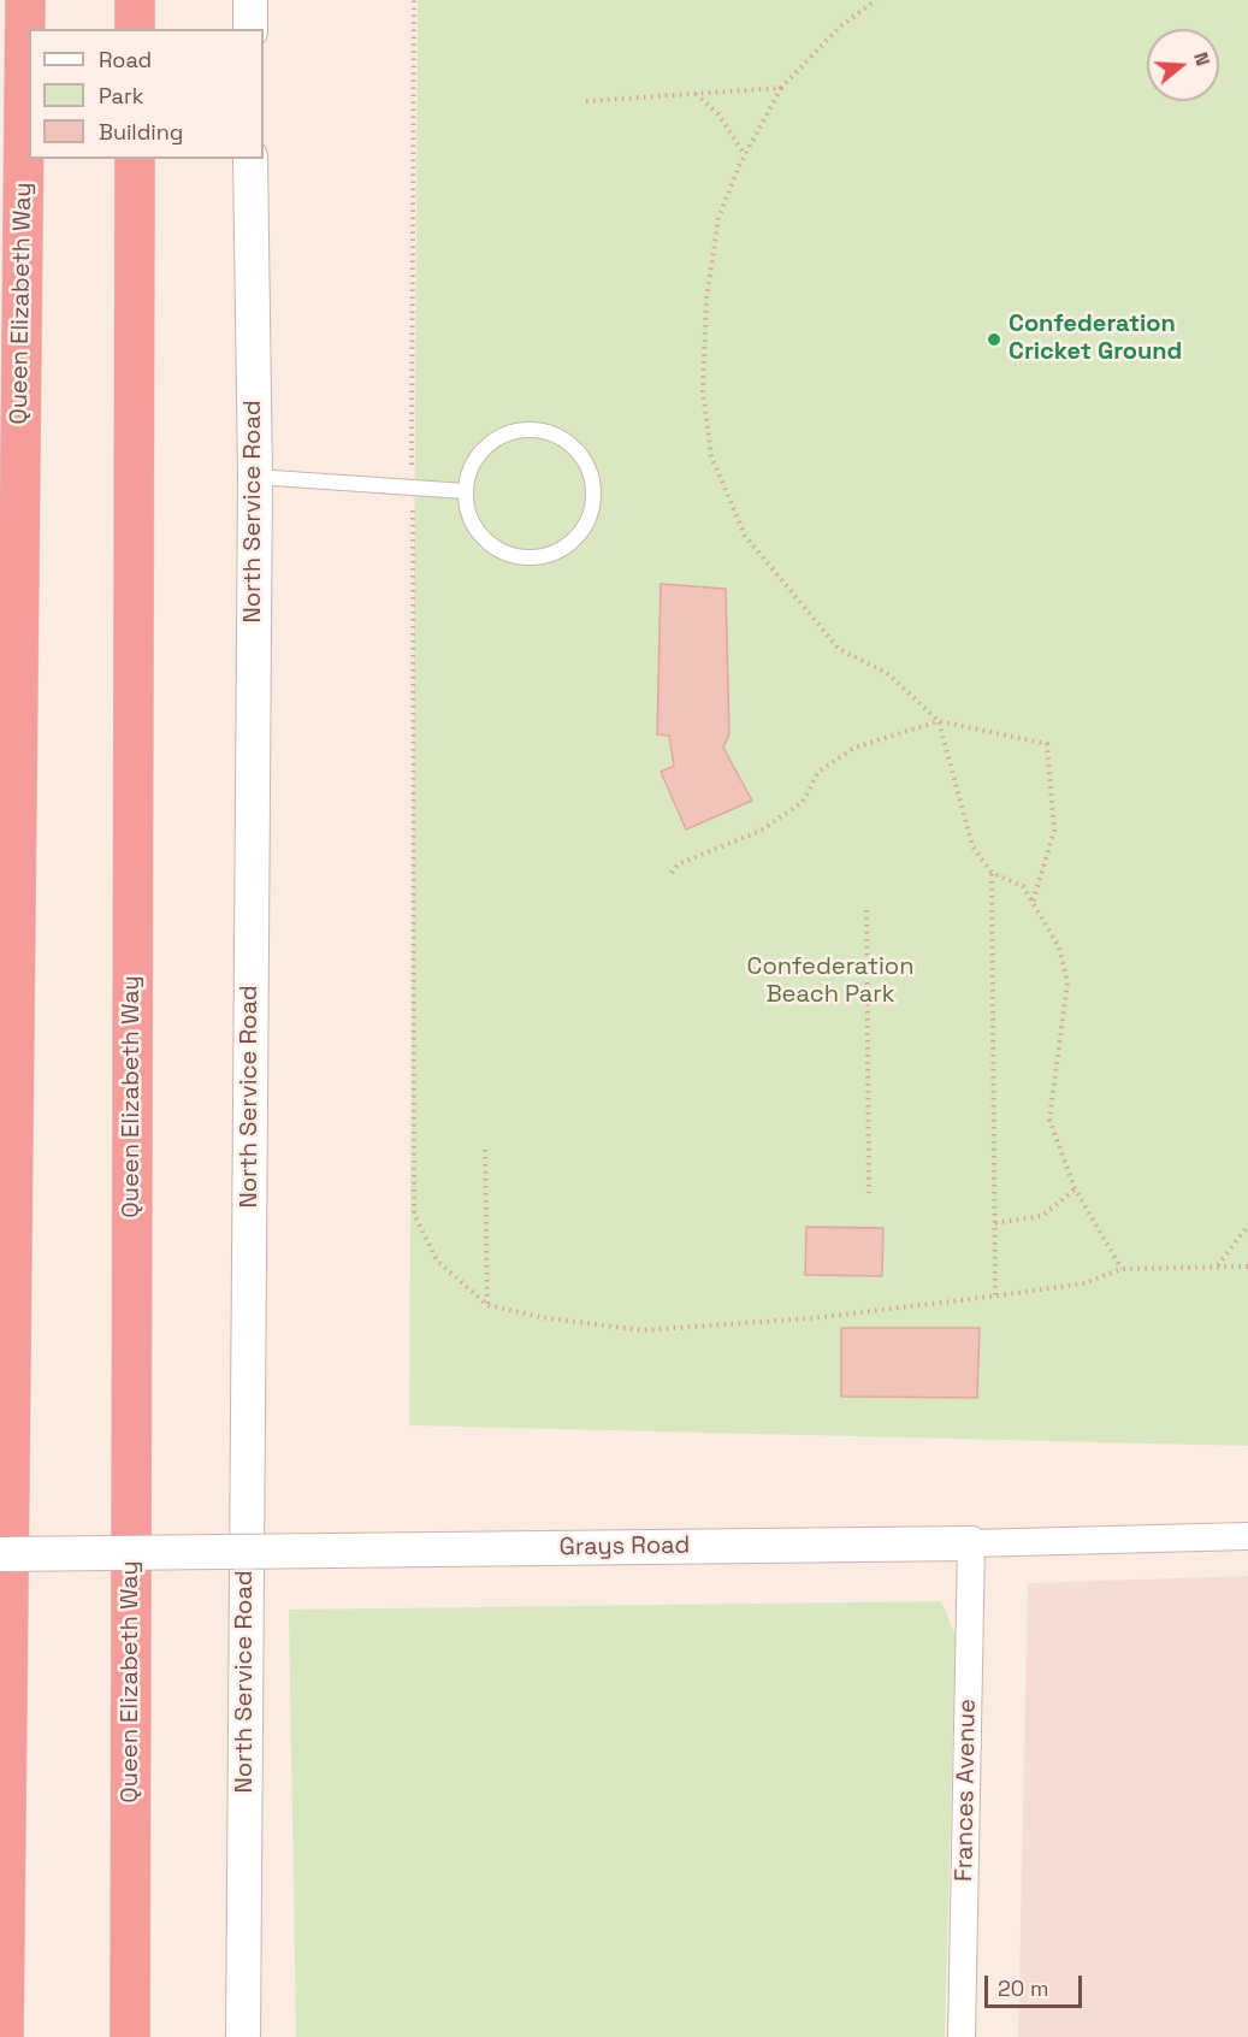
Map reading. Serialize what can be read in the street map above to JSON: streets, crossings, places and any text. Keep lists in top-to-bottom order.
{
  "streets": {
    "highway": ["Queen Elizabeth Way"],
    "street": ["North Service Road", "Grays Road", "Frances Avenue"]
  },
  "crossings": [
    ["Grays Road", "Frances Avenue"]
  ],
  "parks": ["Confederation Beach Park"],
  "places": ["Confederation Cricket Ground"],
  "legend": ["Road", "Park", "Building"],
  "scale_bar": "20 m",
  "north": "right"
}
